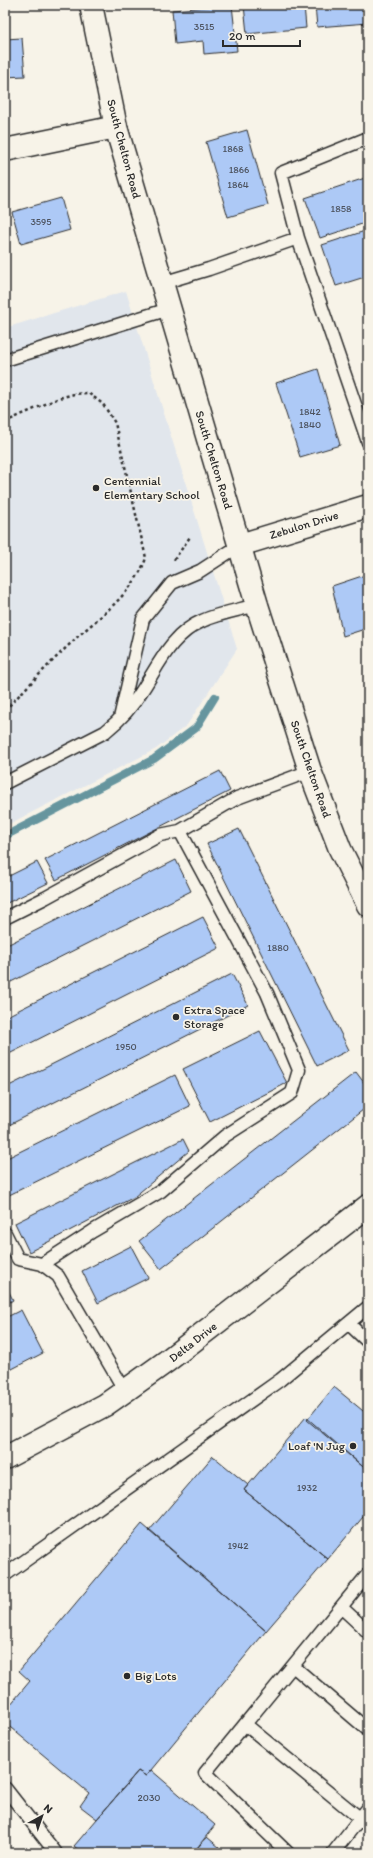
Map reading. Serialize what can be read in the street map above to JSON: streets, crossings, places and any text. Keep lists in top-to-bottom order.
{
  "streets": {
    "main road": ["South Chelton Road", "Zebulon Drive", "Delta Drive"]
  },
  "crossings": [
    ["South Chelton Road", "Zebulon Drive"]
  ],
  "places": [
    "Centennial Elementary School",
    "Extra Space Storage",
    "Loaf 'N Jug",
    "Big Lots"
  ],
  "house_numbers": [
    "3515",
    "1868",
    "1866",
    "1864",
    "1858",
    "3595",
    "1842",
    "1840",
    "1880",
    "1950",
    "1932",
    "1942",
    "2030"
  ],
  "scale_bar": "20 m",
  "north": "top right"
}
